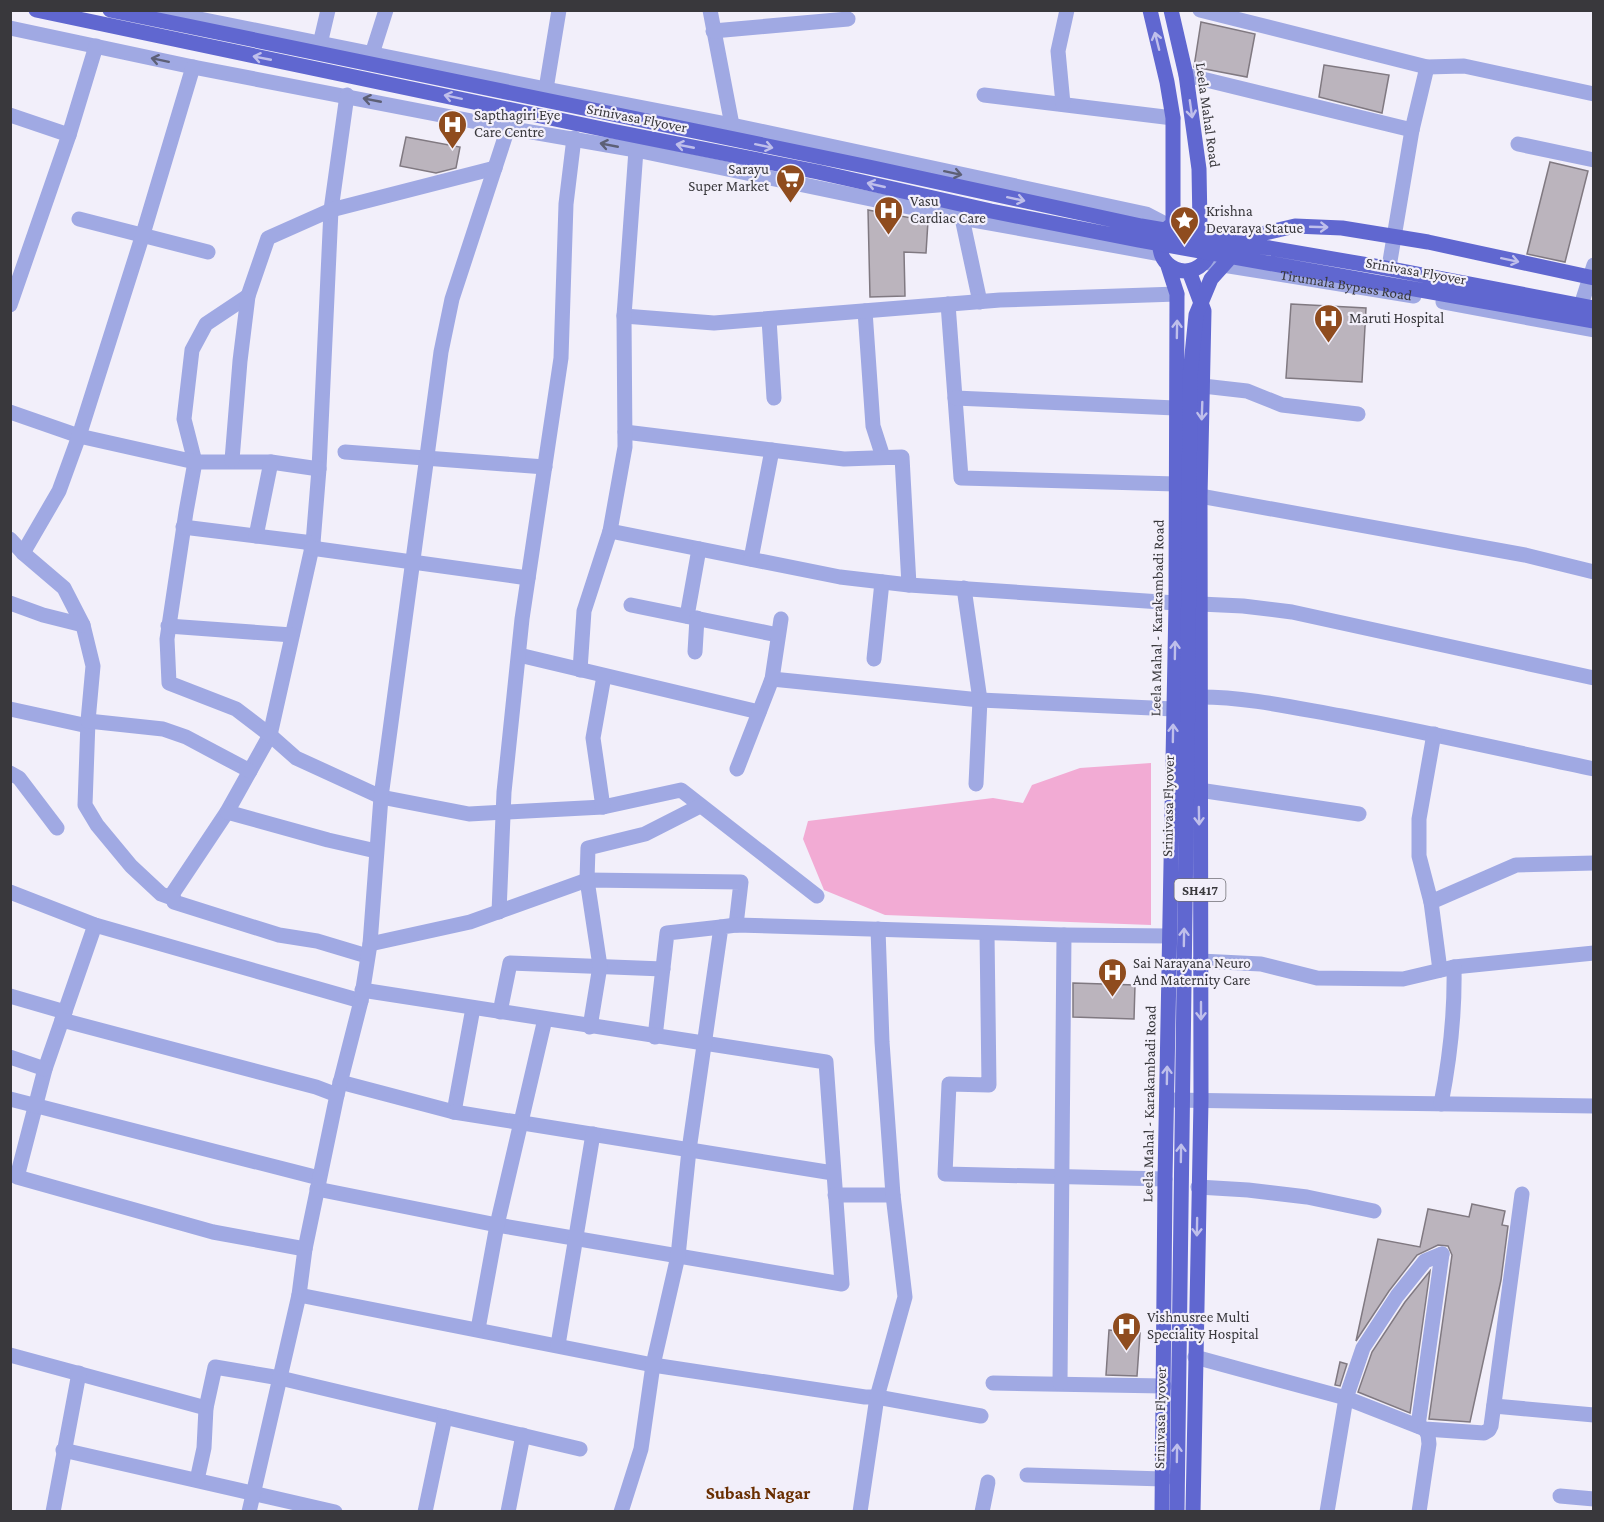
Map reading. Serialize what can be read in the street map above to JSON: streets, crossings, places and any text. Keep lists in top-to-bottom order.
{
  "streets": {
    "main road": [
      "Leela Mahal Road",
      "Srinivasa Flyover",
      "Leela Mahal - Karakambadi Road",
      "SH417"
    ],
    "street": ["Tirumala Bypass Road"]
  },
  "crossings": [
    ["Leela Mahal Road", "Tirumala Bypass Road"],
    ["Leela Mahal Road", "Leela Mahal - Karakambadi Road"],
    ["Leela Mahal Road", "SH417"],
    ["Srinivasa Flyover", "Tirumala Bypass Road"],
    ["Tirumala Bypass Road", "Leela Mahal - Karakambadi Road"],
    ["Tirumala Bypass Road", "SH417"],
    ["Leela Mahal - Karakambadi Road", "SH417"]
  ],
  "districts": ["Subash Nagar"],
  "places": {
    "hospital": [
      "Sapthagiri Eye Care Centre",
      "Vasu Cardiac Care",
      "Maruti Hospital",
      "Sai Narayana Neuro And Maternity Care",
      "Vishnusree Multi Speciality Hospital"
    ],
    "supermarket": ["Sarayu Super Market"],
    "place": ["Krishna Devaraya Statue"]
  }
}
